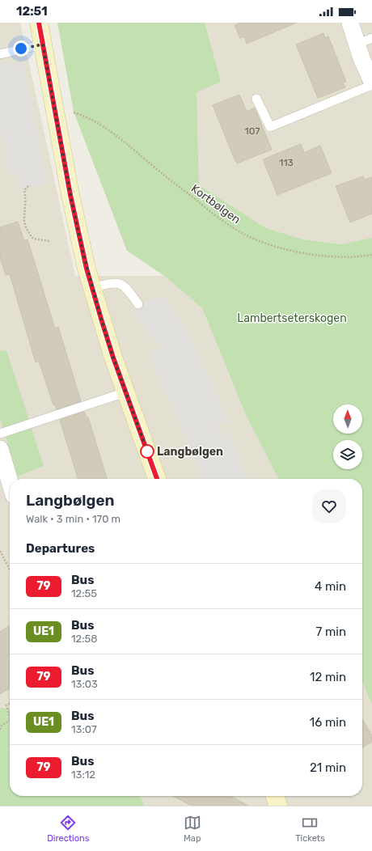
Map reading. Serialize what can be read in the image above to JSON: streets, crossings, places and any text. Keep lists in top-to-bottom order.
{
  "streets": {
    "path": ["Kortbølgen"]
  },
  "parks": ["Lambertseterskogen"],
  "places": ["Langbølgen"],
  "lines": ["bus line 79"],
  "house_numbers": ["107", "113"],
  "north": "top",
  "page": {
    "status": "12:51",
    "heading": [
      ["Langbølgen", "Walk · 3 min · 170 m"],
      "Departures"
    ],
    "list": [
      {
        "mark": "79",
        "name": "Bus",
        "note": "12:55",
        "value": "4 min"
      },
      {
        "mark": "UE1",
        "name": "Bus",
        "note": "12:58",
        "value": "7 min"
      },
      {
        "mark": "79",
        "name": "Bus",
        "note": "13:03",
        "value": "12 min"
      },
      {
        "mark": "UE1",
        "name": "Bus",
        "note": "13:07",
        "value": "16 min"
      },
      {
        "mark": "79",
        "name": "Bus",
        "note": "13:12",
        "value": "21 min"
      }
    ],
    "tabs": ["Directions", "Map", "Tickets"]
  }
}
